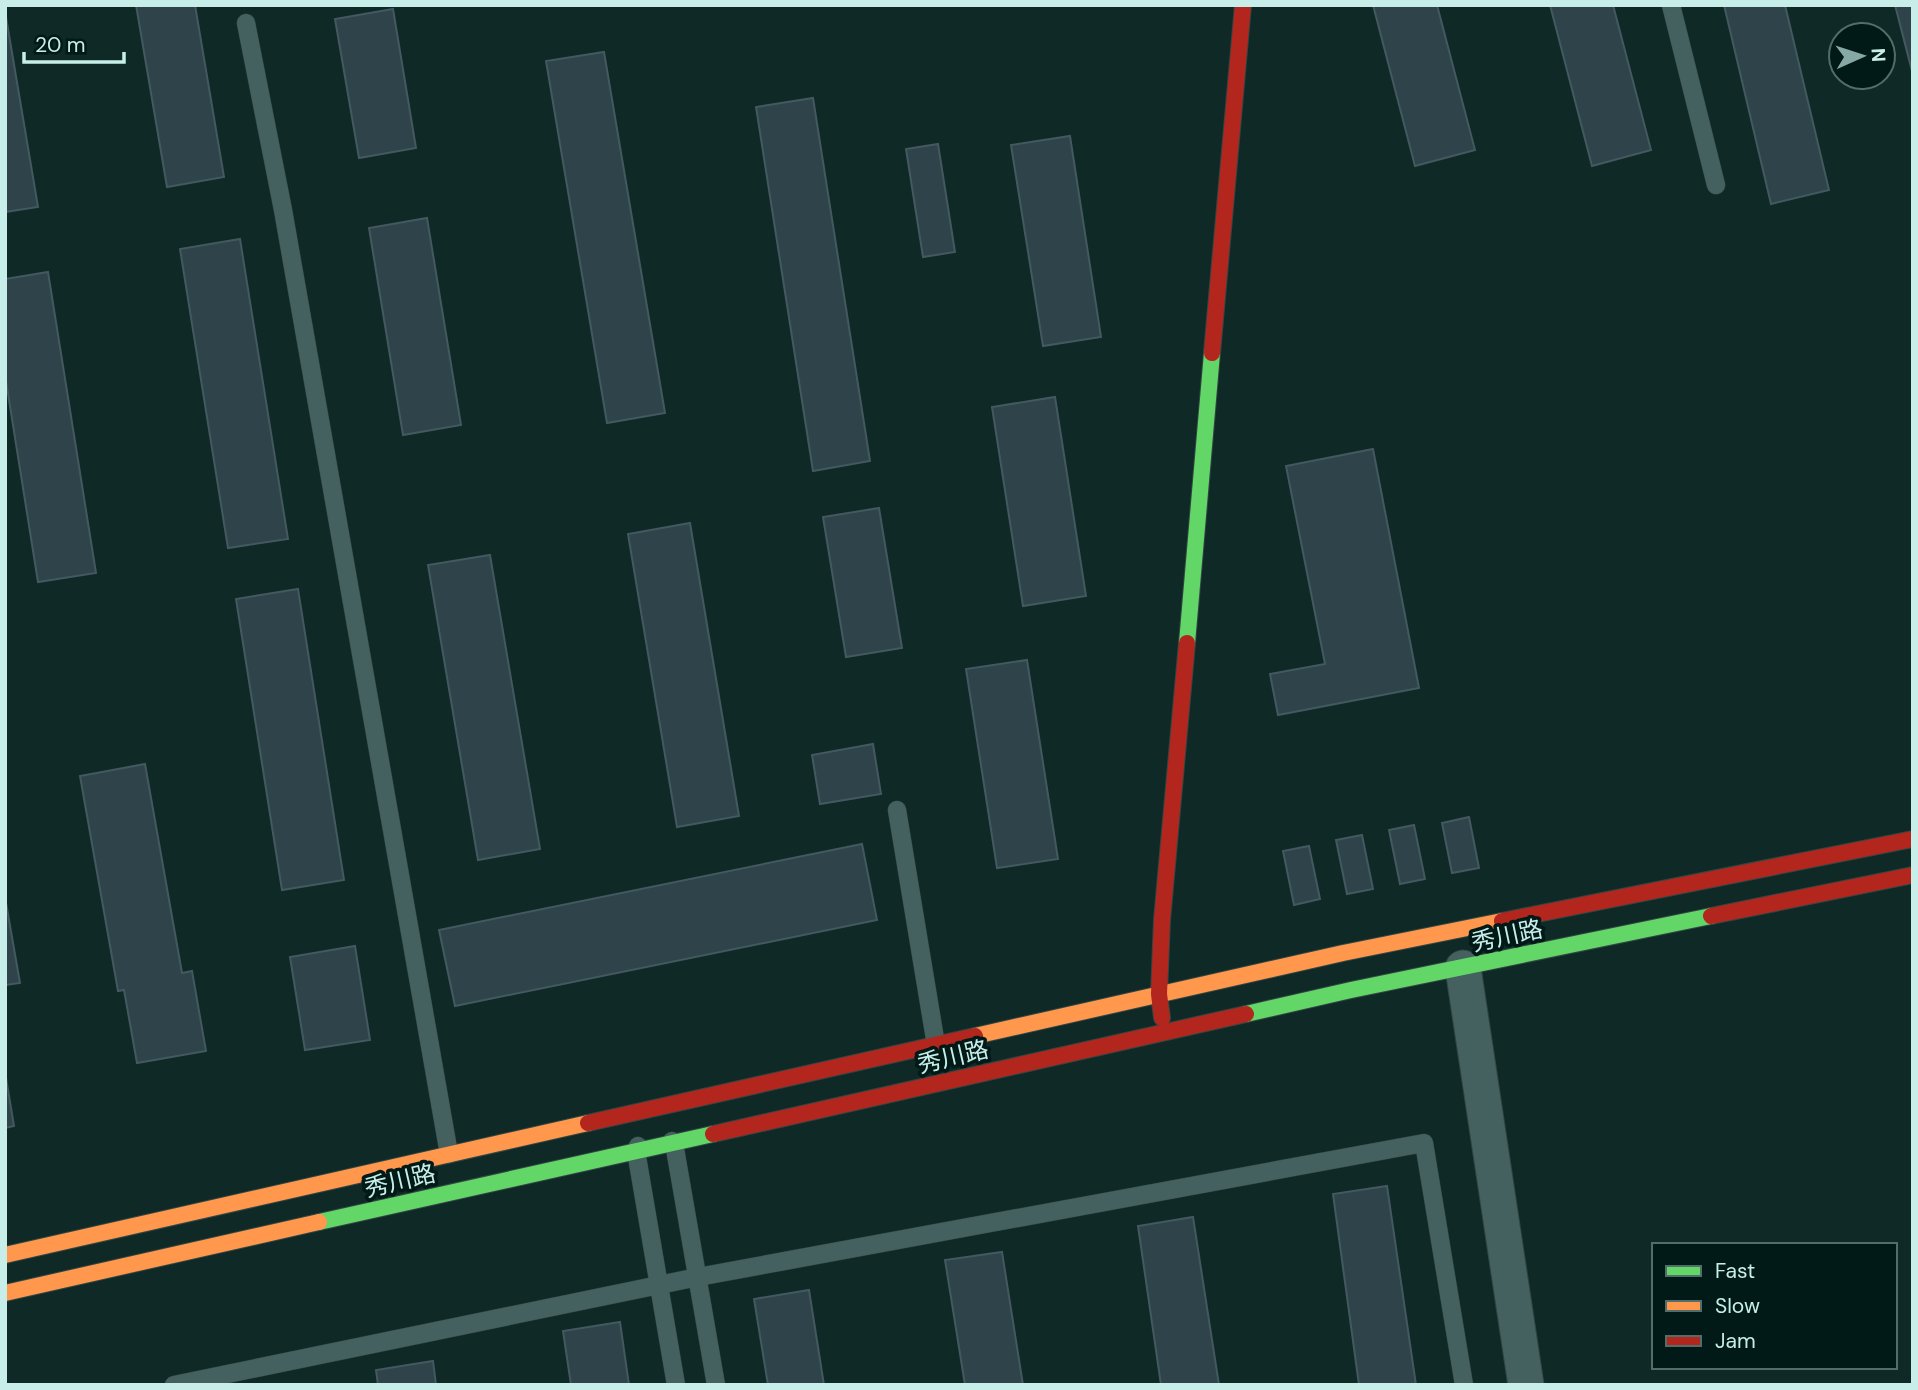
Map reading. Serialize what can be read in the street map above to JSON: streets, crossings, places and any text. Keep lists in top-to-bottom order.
{
  "streets": {
    "main road": ["秀川路"]
  },
  "legend": ["Fast", "Slow", "Jam"],
  "scale_bar": "20 m",
  "north": "right"
}
